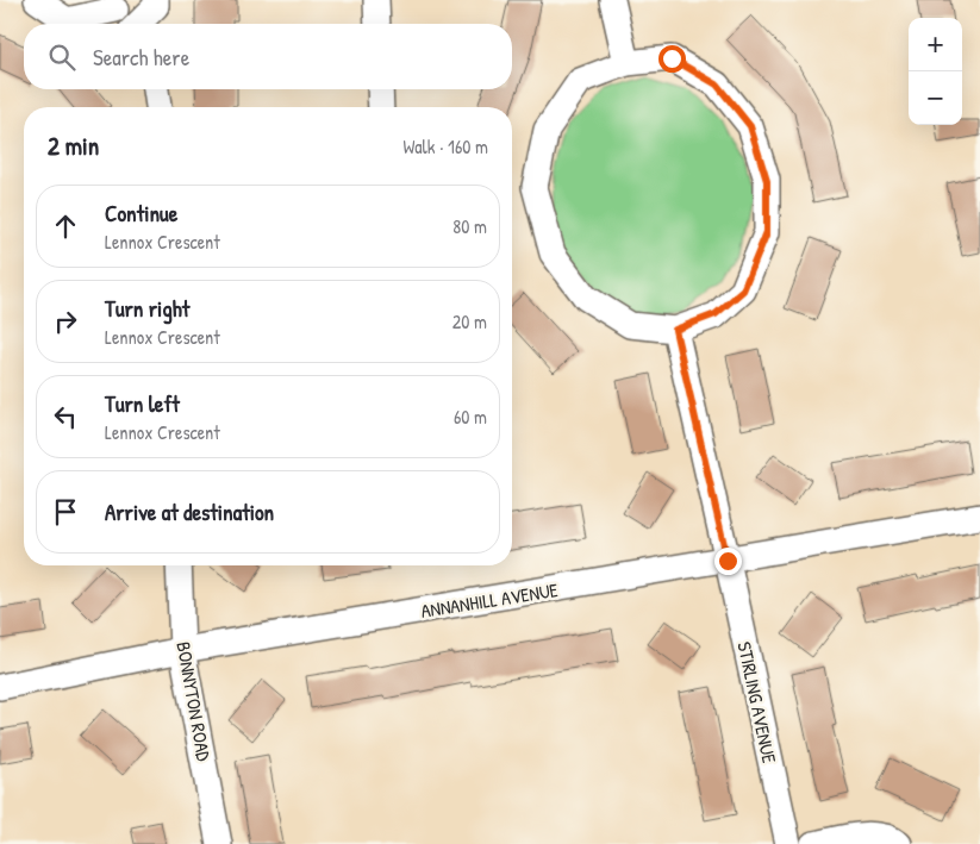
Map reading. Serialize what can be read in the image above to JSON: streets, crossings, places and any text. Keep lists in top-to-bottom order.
{
  "streets": {
    "street": ["ANNANHILL AVENUE", "BONNYTON ROAD", "STIRLING AVENUE"]
  },
  "crossings": [
    ["ANNANHILL AVENUE", "BONNYTON ROAD"],
    ["ANNANHILL AVENUE", "STIRLING AVENUE"]
  ],
  "page": {
    "map_buttons": ["+", "−"],
    "search": "Search here",
    "heading": ["2 min", "Walk · 160 m"],
    "list": [
      ["Continue", "Lennox Crescent", "80 m"],
      ["Turn right", "Lennox Crescent", "20 m"],
      ["Turn left", "Lennox Crescent", "60 m"],
      "Arrive at destination"
    ]
  }
}
